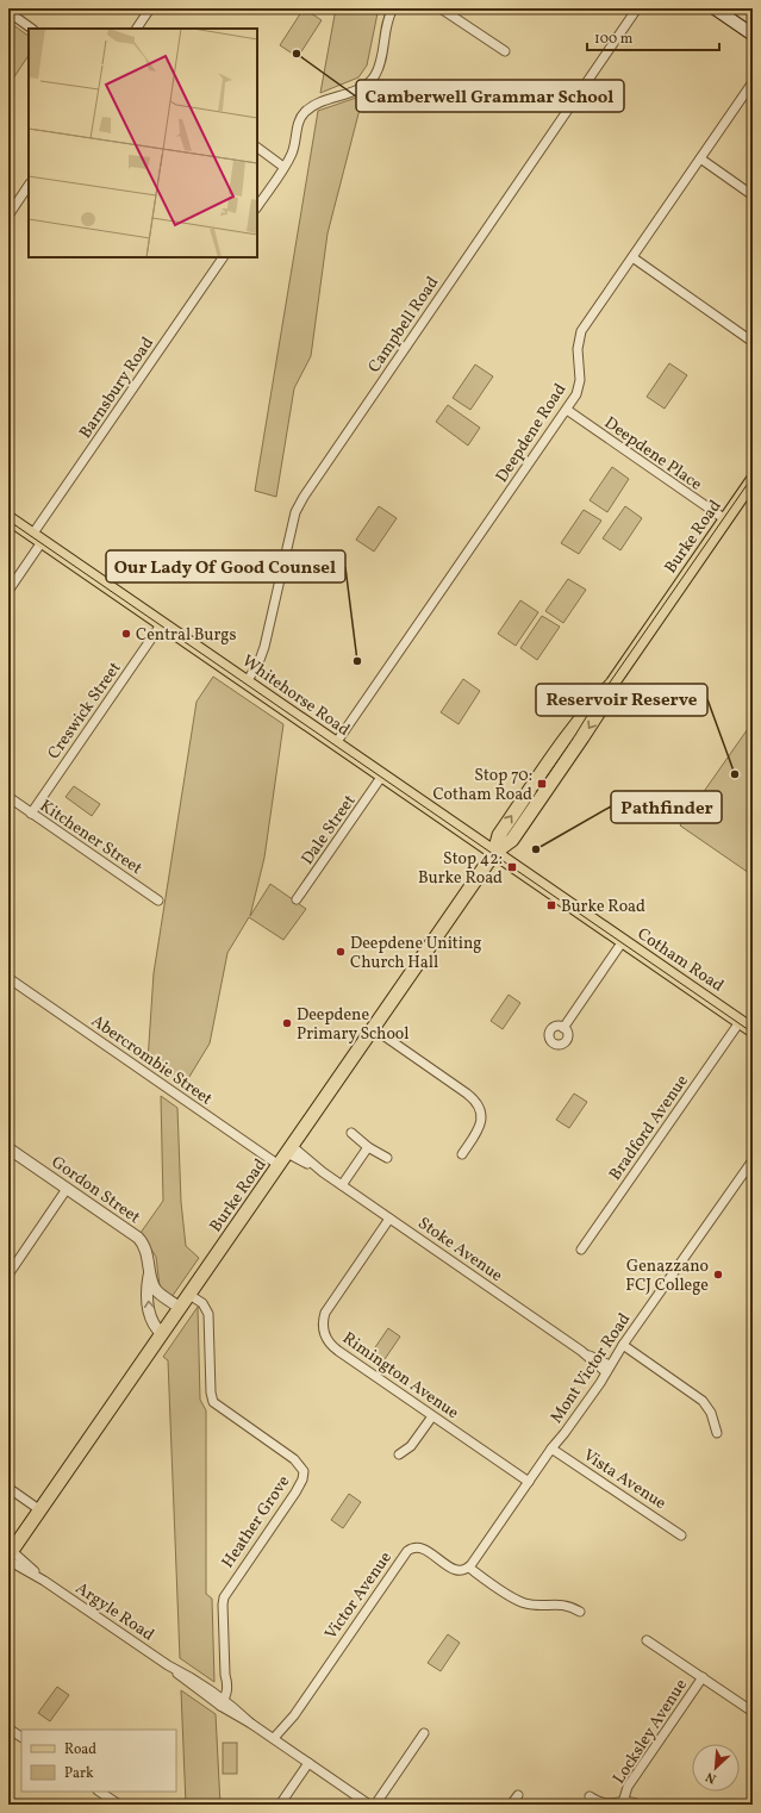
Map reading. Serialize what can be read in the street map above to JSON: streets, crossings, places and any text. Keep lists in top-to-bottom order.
{
  "streets": {
    "main road": ["Burke Road", "Whitehorse Road", "Cotham Road"],
    "street": [
      "Campbell Road",
      "Barnsbury Road",
      "Deepdene Road",
      "Deepdene Place",
      "Creswick Street",
      "Dale Street",
      "Kitchener Street",
      "Abercrombie Street",
      "Bradford Avenue",
      "Gordon Street",
      "Stoke Avenue",
      "Mont Victor Road",
      "Rimington Avenue",
      "Vista Avenue",
      "Heather Grove",
      "Victor Avenue",
      "Argyle Road",
      "Locksley Avenue"
    ]
  },
  "crossings": [
    ["Campbell Road", "Whitehorse Road"],
    ["Barnsbury Road", "Whitehorse Road"],
    ["Deepdene Road", "Deepdene Place"],
    ["Deepdene Road", "Whitehorse Road"],
    ["Deepdene Place", "Burke Road"],
    ["Burke Road", "Whitehorse Road"],
    ["Burke Road", "Cotham Road"],
    ["Burke Road", "Abercrombie Street"],
    ["Burke Road", "Gordon Street"],
    ["Burke Road", "Stoke Avenue"],
    ["Burke Road", "Heather Grove"],
    ["Burke Road", "Argyle Road"],
    ["Whitehorse Road", "Creswick Street"],
    ["Whitehorse Road", "Dale Street"],
    ["Whitehorse Road", "Cotham Road"],
    ["Creswick Street", "Kitchener Street"],
    ["Cotham Road", "Bradford Avenue"],
    ["Stoke Avenue", "Mont Victor Road"],
    ["Stoke Avenue", "Rimington Avenue"],
    ["Mont Victor Road", "Rimington Avenue"],
    ["Mont Victor Road", "Vista Avenue"],
    ["Mont Victor Road", "Victor Avenue"],
    ["Heather Grove", "Argyle Road"],
    ["Victor Avenue", "Argyle Road"]
  ],
  "places": {
    "other": [
      "Camberwell Grammar School",
      "Central Burgs",
      "Our Lady Of Good Counsel",
      "Reservoir Reserve",
      "Pathfinder",
      "Deepdene Uniting Church Hall",
      "Deepdene Primary School",
      "Genazzano FCJ College"
    ],
    "transit": ["Stop 70: Cotham Road", "Stop 42: Burke Road", "Burke Road"]
  },
  "legend": ["Road", "Park"],
  "scale_bar": "100 m",
  "north": "bottom left"
}
